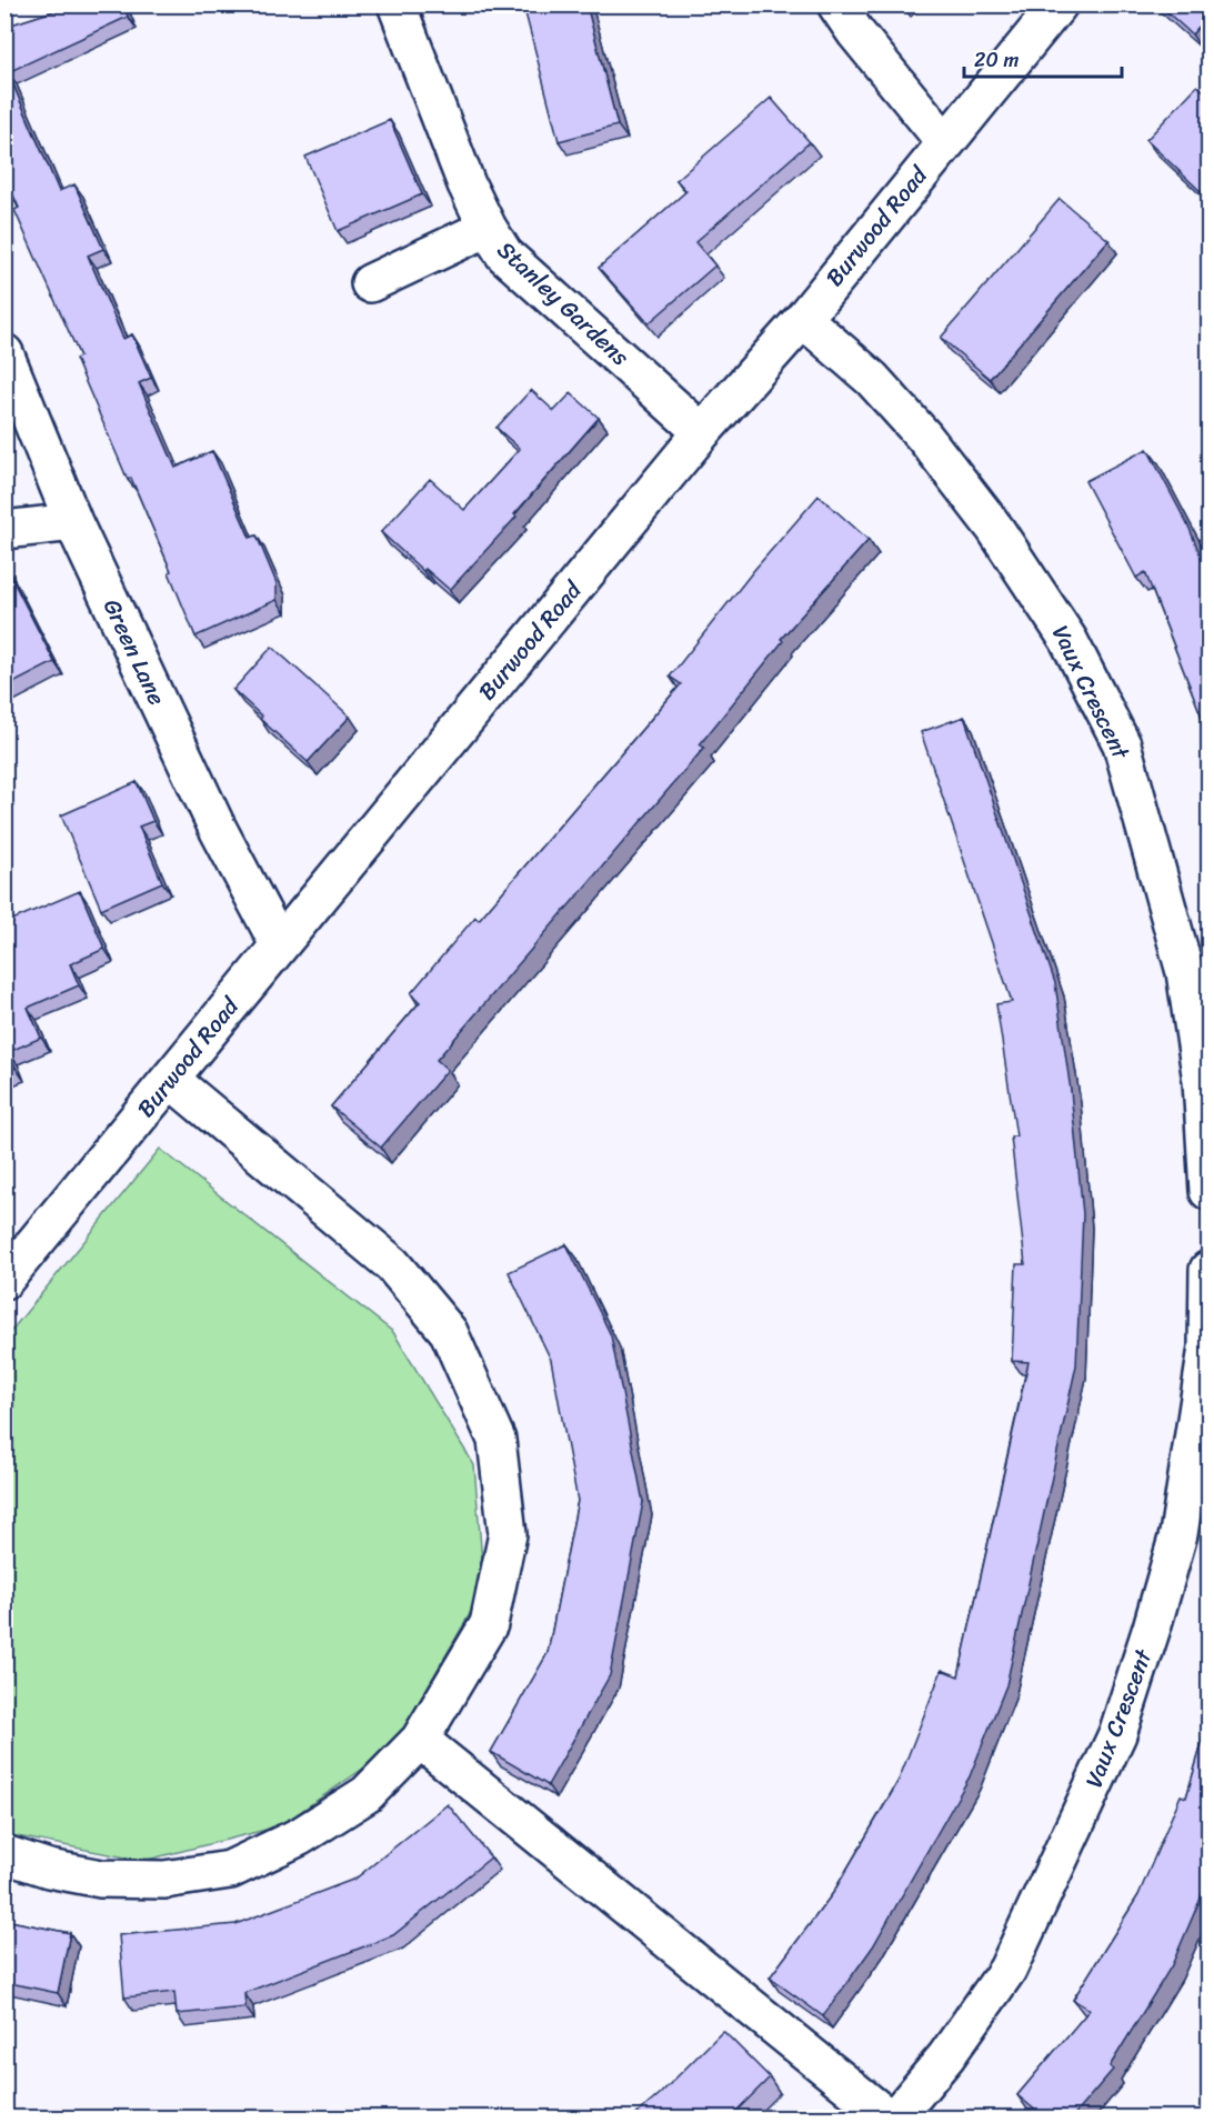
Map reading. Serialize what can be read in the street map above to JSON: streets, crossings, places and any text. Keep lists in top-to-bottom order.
{
  "streets": {
    "street": [
      "Burwood Road",
      "Stanley Gardens",
      "Green Lane",
      "Vaux Crescent"
    ]
  },
  "crossings": [
    ["Burwood Road", "Stanley Gardens"],
    ["Burwood Road", "Green Lane"],
    ["Burwood Road", "Vaux Crescent"]
  ],
  "scale_bar": "20 m"
}
